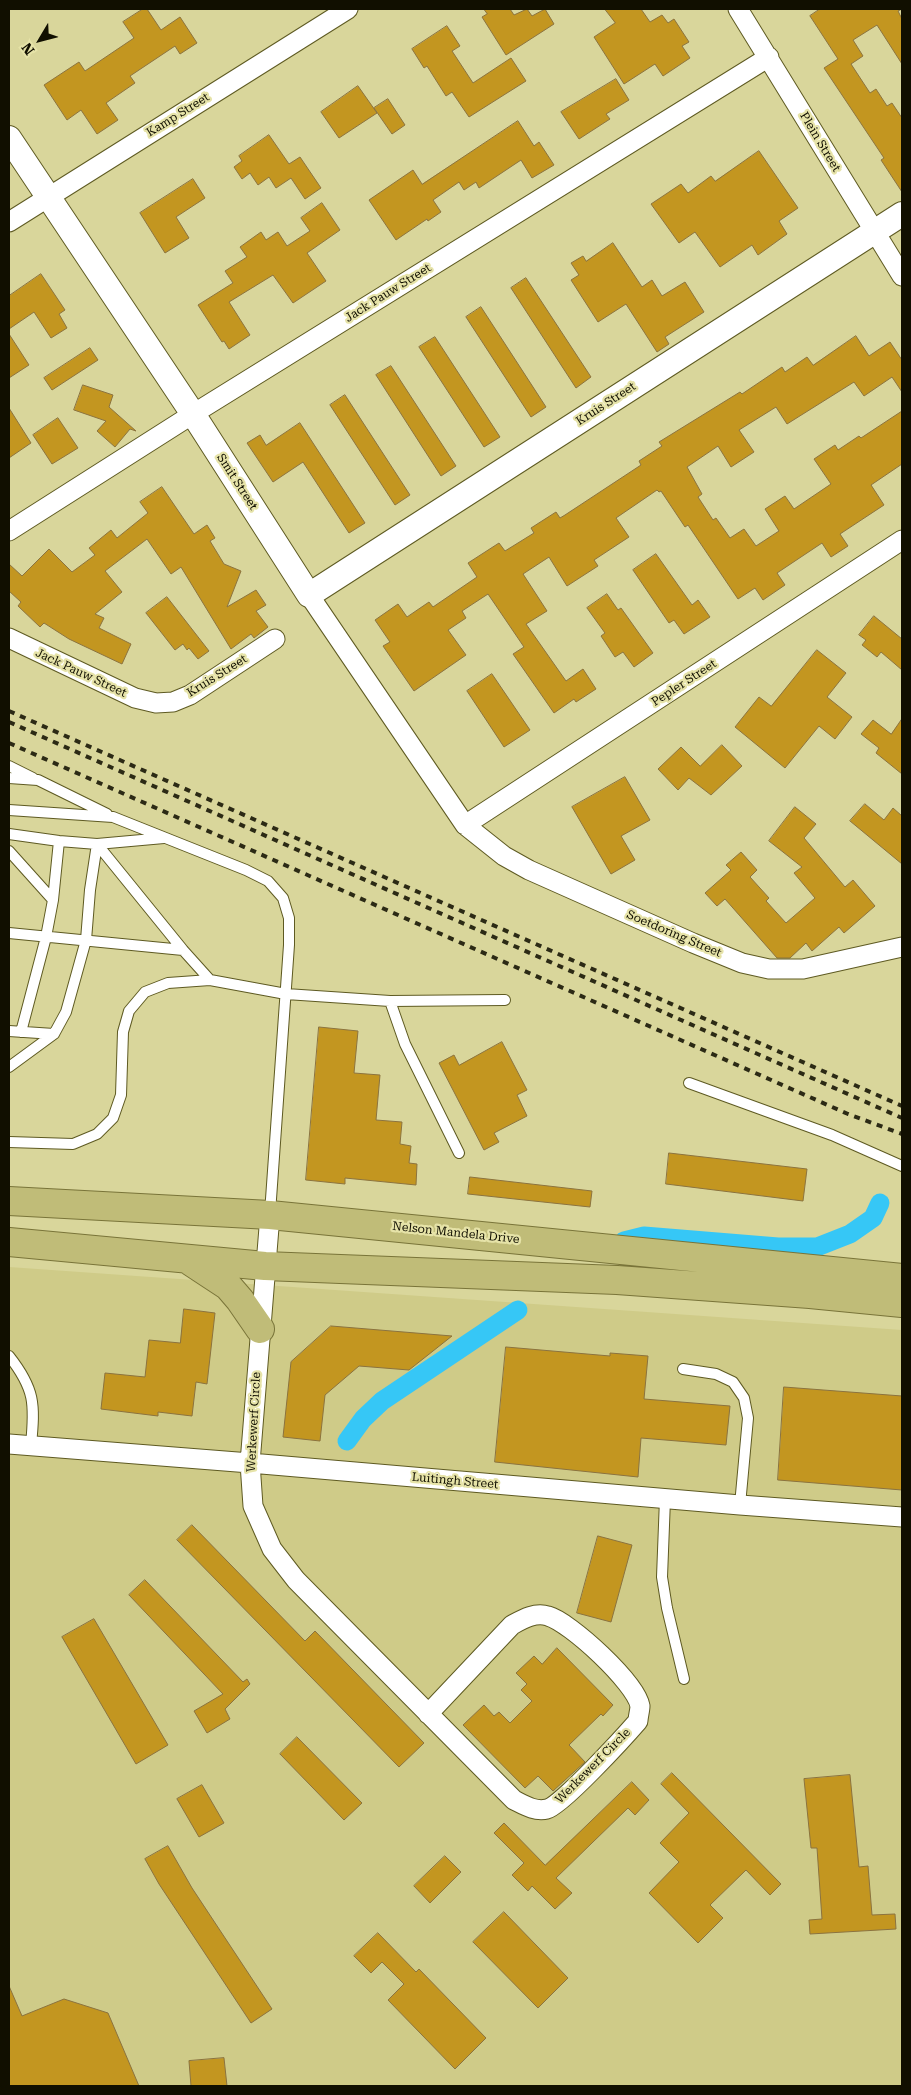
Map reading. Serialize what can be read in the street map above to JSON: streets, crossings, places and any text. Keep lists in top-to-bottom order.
{
  "streets": {
    "highway": ["Nelson Mandela Drive"],
    "street": [
      "Kamp Street",
      "Plein Street",
      "Jack Pauw Street",
      "Kruis Street",
      "Smit Street",
      "Pepler Street",
      "Soetdoring Street",
      "Werkewerf Circle",
      "Luitingh Street"
    ]
  },
  "crossings": [
    ["Kamp Street", "Smit Street"],
    ["Plein Street", "Jack Pauw Street"],
    ["Plein Street", "Kruis Street"],
    ["Jack Pauw Street", "Kruis Street"],
    ["Jack Pauw Street", "Smit Street"],
    ["Kruis Street", "Smit Street"],
    ["Smit Street", "Pepler Street"],
    ["Smit Street", "Soetdoring Street"],
    ["Pepler Street", "Soetdoring Street"],
    ["Nelson Mandela Drive", "Werkewerf Circle"],
    ["Werkewerf Circle", "Luitingh Street"]
  ],
  "north": "bottom left"
}
